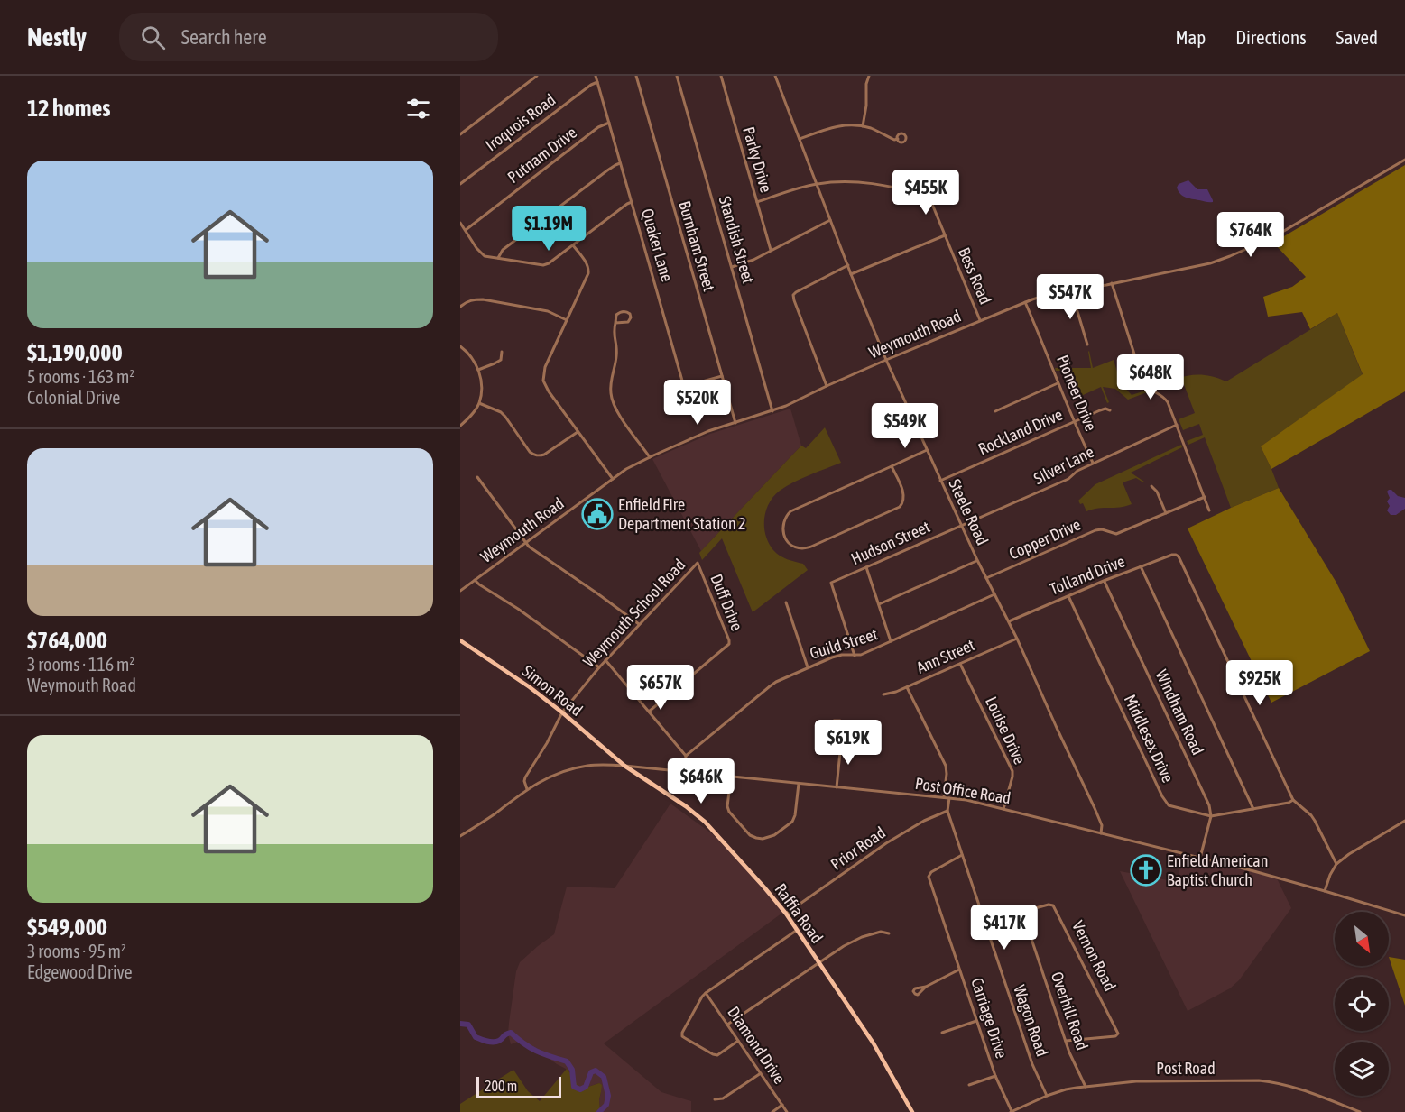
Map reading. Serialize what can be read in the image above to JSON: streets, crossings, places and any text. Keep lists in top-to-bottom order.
{
  "streets": {
    "main road": ["Simon Road", "Raffia Road"],
    "street": [
      "Iroquois Road",
      "Putnam Drive",
      "Parky Drive",
      "Standish Street",
      "Quaker Lane",
      "Burnham Street",
      "Bess Road",
      "Weymouth Road",
      "Pioneer Drive",
      "Rockland Drive",
      "Silver Lane",
      "Steele Road",
      "Copper Drive",
      "Hudson Street",
      "Tolland Drive",
      "Duff Drive",
      "Weymouth School Road",
      "Guild Street",
      "Ann Street",
      "Windham Road",
      "Louise Drive",
      "Middlesex Drive",
      "Post Office Road",
      "Prior Road",
      "Vernon Road",
      "Overhill Road",
      "Carriage Drive",
      "Wagon Road",
      "Diamond Drive",
      "Post Road"
    ]
  },
  "crossings": [
    ["Iroquois Road", "Quaker Lane"],
    ["Putnam Drive", "Quaker Lane"],
    ["Standish Street", "Weymouth Road"],
    ["Quaker Lane", "Burnham Street"],
    ["Burnham Street", "Weymouth Road"],
    ["Bess Road", "Weymouth Road"],
    ["Bess Road", "Steele Road"],
    ["Weymouth Road", "Pioneer Drive"],
    ["Weymouth Road", "Steele Road"],
    ["Pioneer Drive", "Rockland Drive"],
    ["Pioneer Drive", "Silver Lane"],
    ["Rockland Drive", "Steele Road"],
    ["Silver Lane", "Steele Road"],
    ["Silver Lane", "Hudson Street"],
    ["Steele Road", "Copper Drive"],
    ["Steele Road", "Hudson Street"],
    ["Steele Road", "Tolland Drive"],
    ["Steele Road", "Guild Street"],
    ["Steele Road", "Ann Street"],
    ["Steele Road", "Post Office Road"],
    ["Hudson Street", "Guild Street"],
    ["Tolland Drive", "Windham Road"],
    ["Tolland Drive", "Middlesex Drive"],
    ["Duff Drive", "Weymouth School Road"],
    ["Weymouth School Road", "Simon Road"],
    ["Weymouth School Road", "Post Office Road"],
    ["Ann Street", "Louise Drive"],
    ["Simon Road", "Post Office Road"],
    ["Simon Road", "Raffia Road"],
    ["Windham Road", "Middlesex Drive"],
    ["Louise Drive", "Post Office Road"],
    ["Post Office Road", "Raffia Road"],
    ["Post Office Road", "Wagon Road"],
    ["Prior Road", "Raffia Road"],
    ["Prior Road", "Wagon Road"],
    ["Vernon Road", "Overhill Road"],
    ["Vernon Road", "Wagon Road"],
    ["Overhill Road", "Post Road"],
    ["Carriage Drive", "Wagon Road"],
    ["Carriage Drive", "Post Road"],
    ["Wagon Road", "Post Road"]
  ],
  "places": {
    "public building": ["Enfield Fire Department Station 2"],
    "church": ["Enfield American Baptist Church"]
  },
  "scale_bar": "200 m",
  "north": "bottom right",
  "page": {
    "header": "Nestly",
    "search": "Search here",
    "nav": ["Map", "Directions", "Saved"],
    "heading": "12 homes",
    "list": [
      {
        "name": "$1,190,000",
        "note": "5 rooms · 163 m² · Colonial Drive"
      },
      {
        "name": "$764,000",
        "note": "3 rooms · 116 m² · Weymouth Road"
      },
      {
        "name": "$549,000",
        "note": "3 rooms · 95 m² · Edgewood Drive"
      }
    ],
    "price": [
      "$455K",
      "$1.19M",
      "$764K",
      "$547K",
      "$648K",
      "$520K",
      "$549K",
      "$925K",
      "$657K",
      "$619K",
      "$646K",
      "$417K"
    ],
    "scale": "200 m"
  }
}
